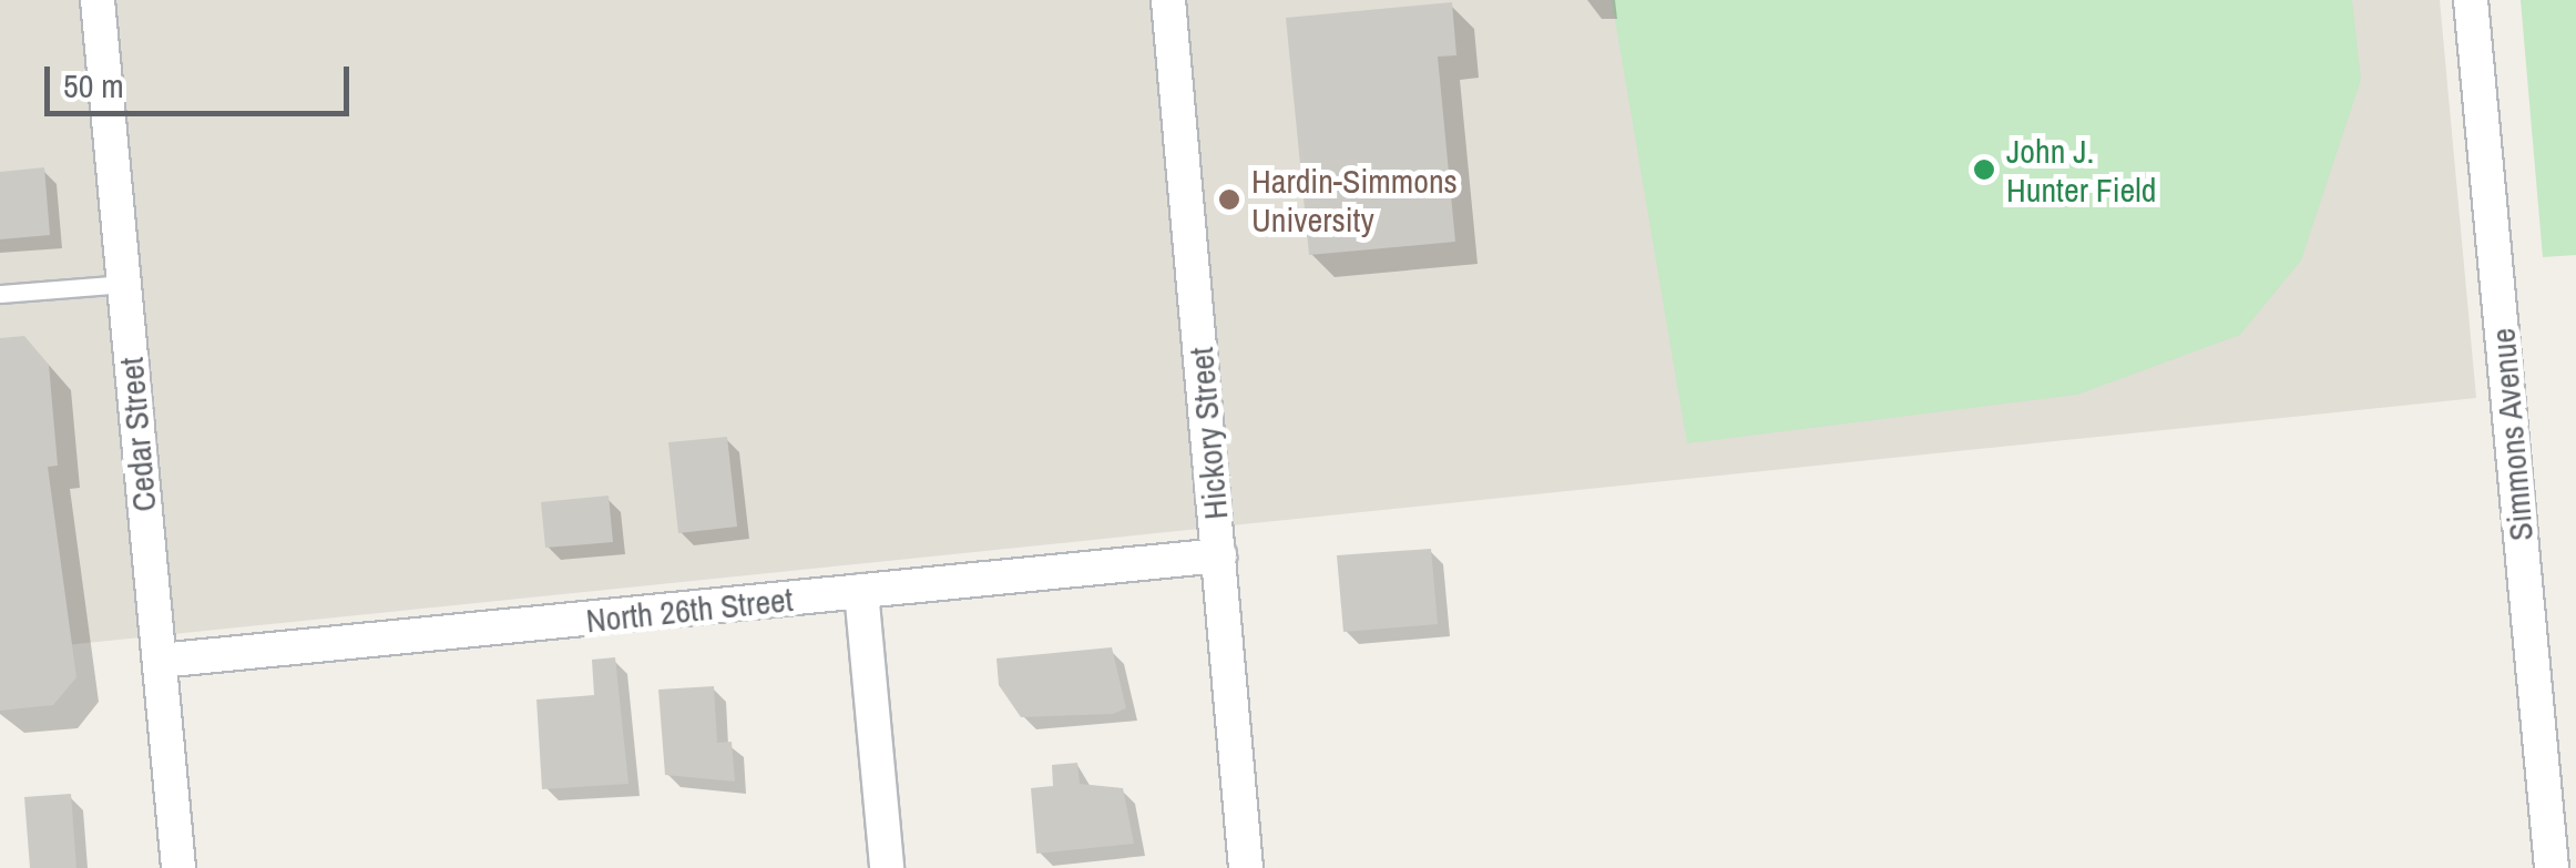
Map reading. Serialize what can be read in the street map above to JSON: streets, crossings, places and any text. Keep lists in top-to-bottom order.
{
  "streets": {
    "street": [
      "Hickory Street",
      "Cedar Street",
      "Simmons Avenue",
      "North 26th Street"
    ]
  },
  "crossings": [
    ["Hickory Street", "North 26th Street"],
    ["Cedar Street", "North 26th Street"]
  ],
  "places": ["John J. Hunter Field", "Hardin-Simmons University"],
  "scale_bar": "50 m"
}
